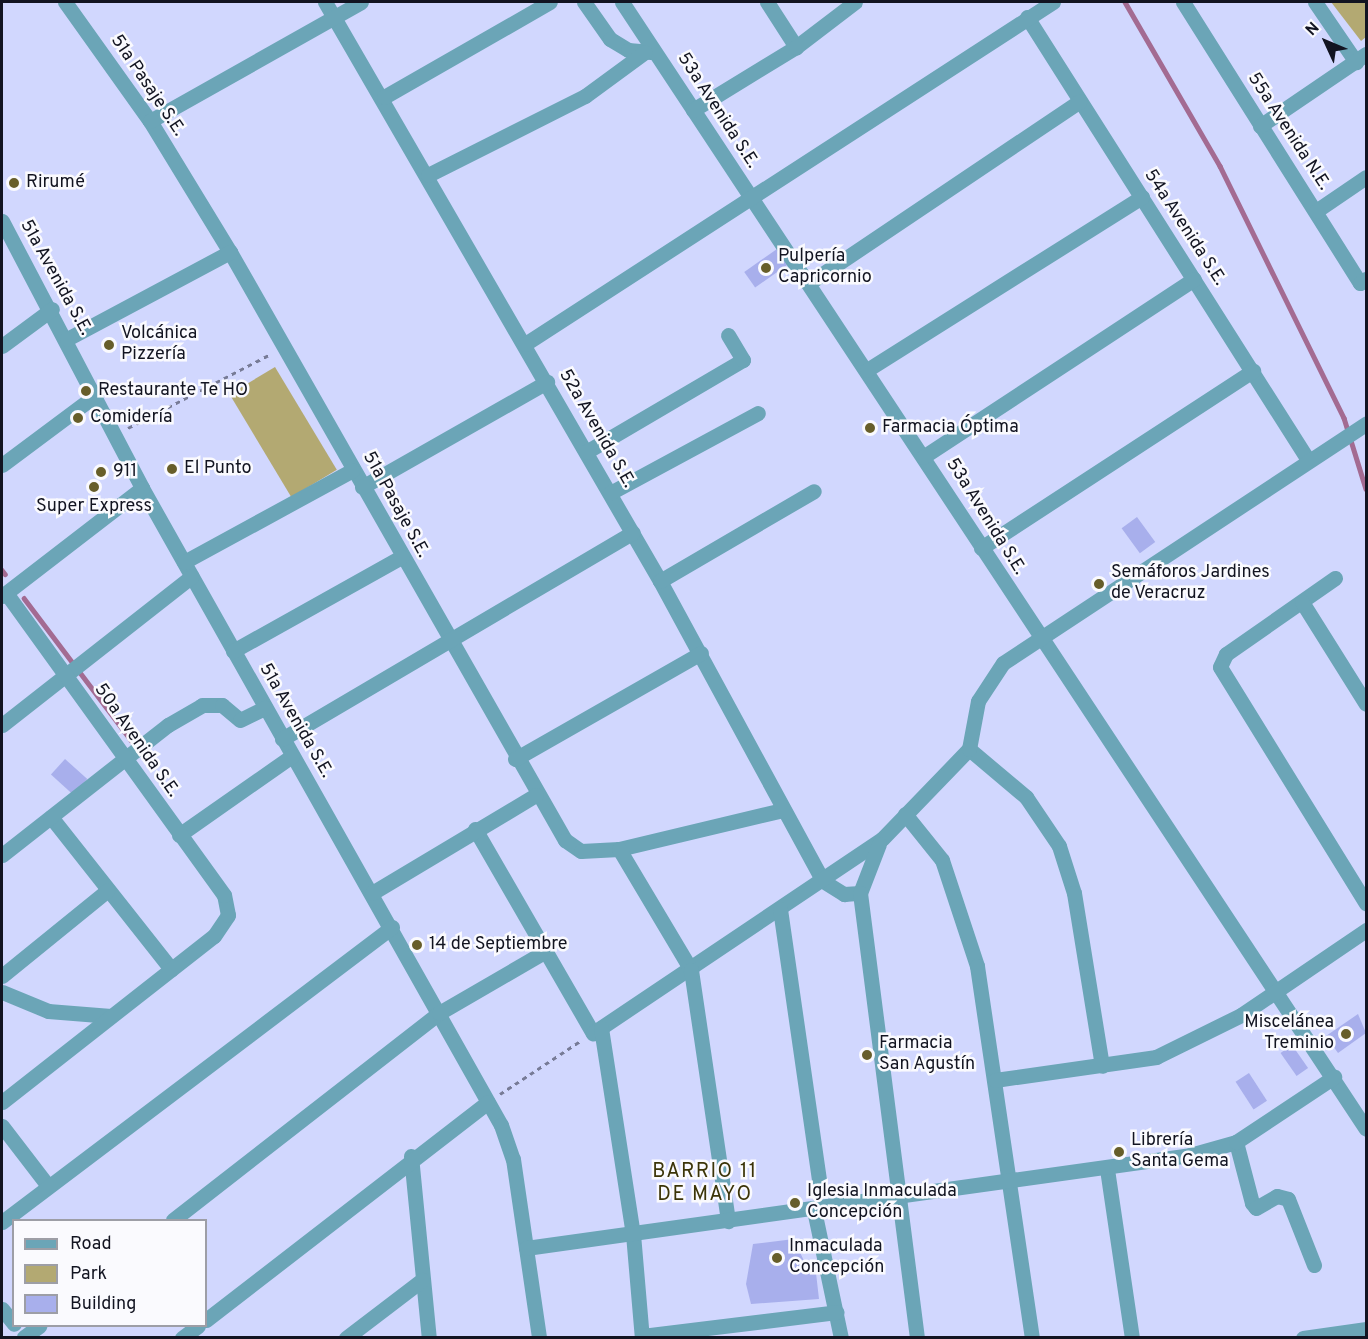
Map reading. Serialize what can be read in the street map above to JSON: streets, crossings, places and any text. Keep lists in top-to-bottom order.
{
  "streets": {
    "street": [
      "51a Pasaje S.E.",
      "53a Avenida S.E.",
      "55a Avenida N.E.",
      "54a Avenida S.E.",
      "51a Avenida S.E.",
      "52a Avenida S.E.",
      "50a Avenida S.E."
    ]
  },
  "crossings": [
    ["51a Pasaje S.E.", "52a Avenida S.E."]
  ],
  "districts": ["BARRIO 11 DE MAYO"],
  "places": [
    "Rirumé",
    "Pulpería Capricornio",
    "Volcánica Pizzería",
    "Restaurante Te HO",
    "Comidería",
    "Farmacia Óptima",
    "El Punto",
    "911",
    "Super Express",
    "Semáforos Jardines de Veracruz",
    "14 de Septiembre",
    "Miscelánea Treminio",
    "Farmacia San Agustín",
    "Librería Santa Gema",
    "Iglesia Inmaculada Concepción",
    "Inmaculada Concepción"
  ],
  "legend": ["Road", "Park", "Building"],
  "north": "top left"
}
